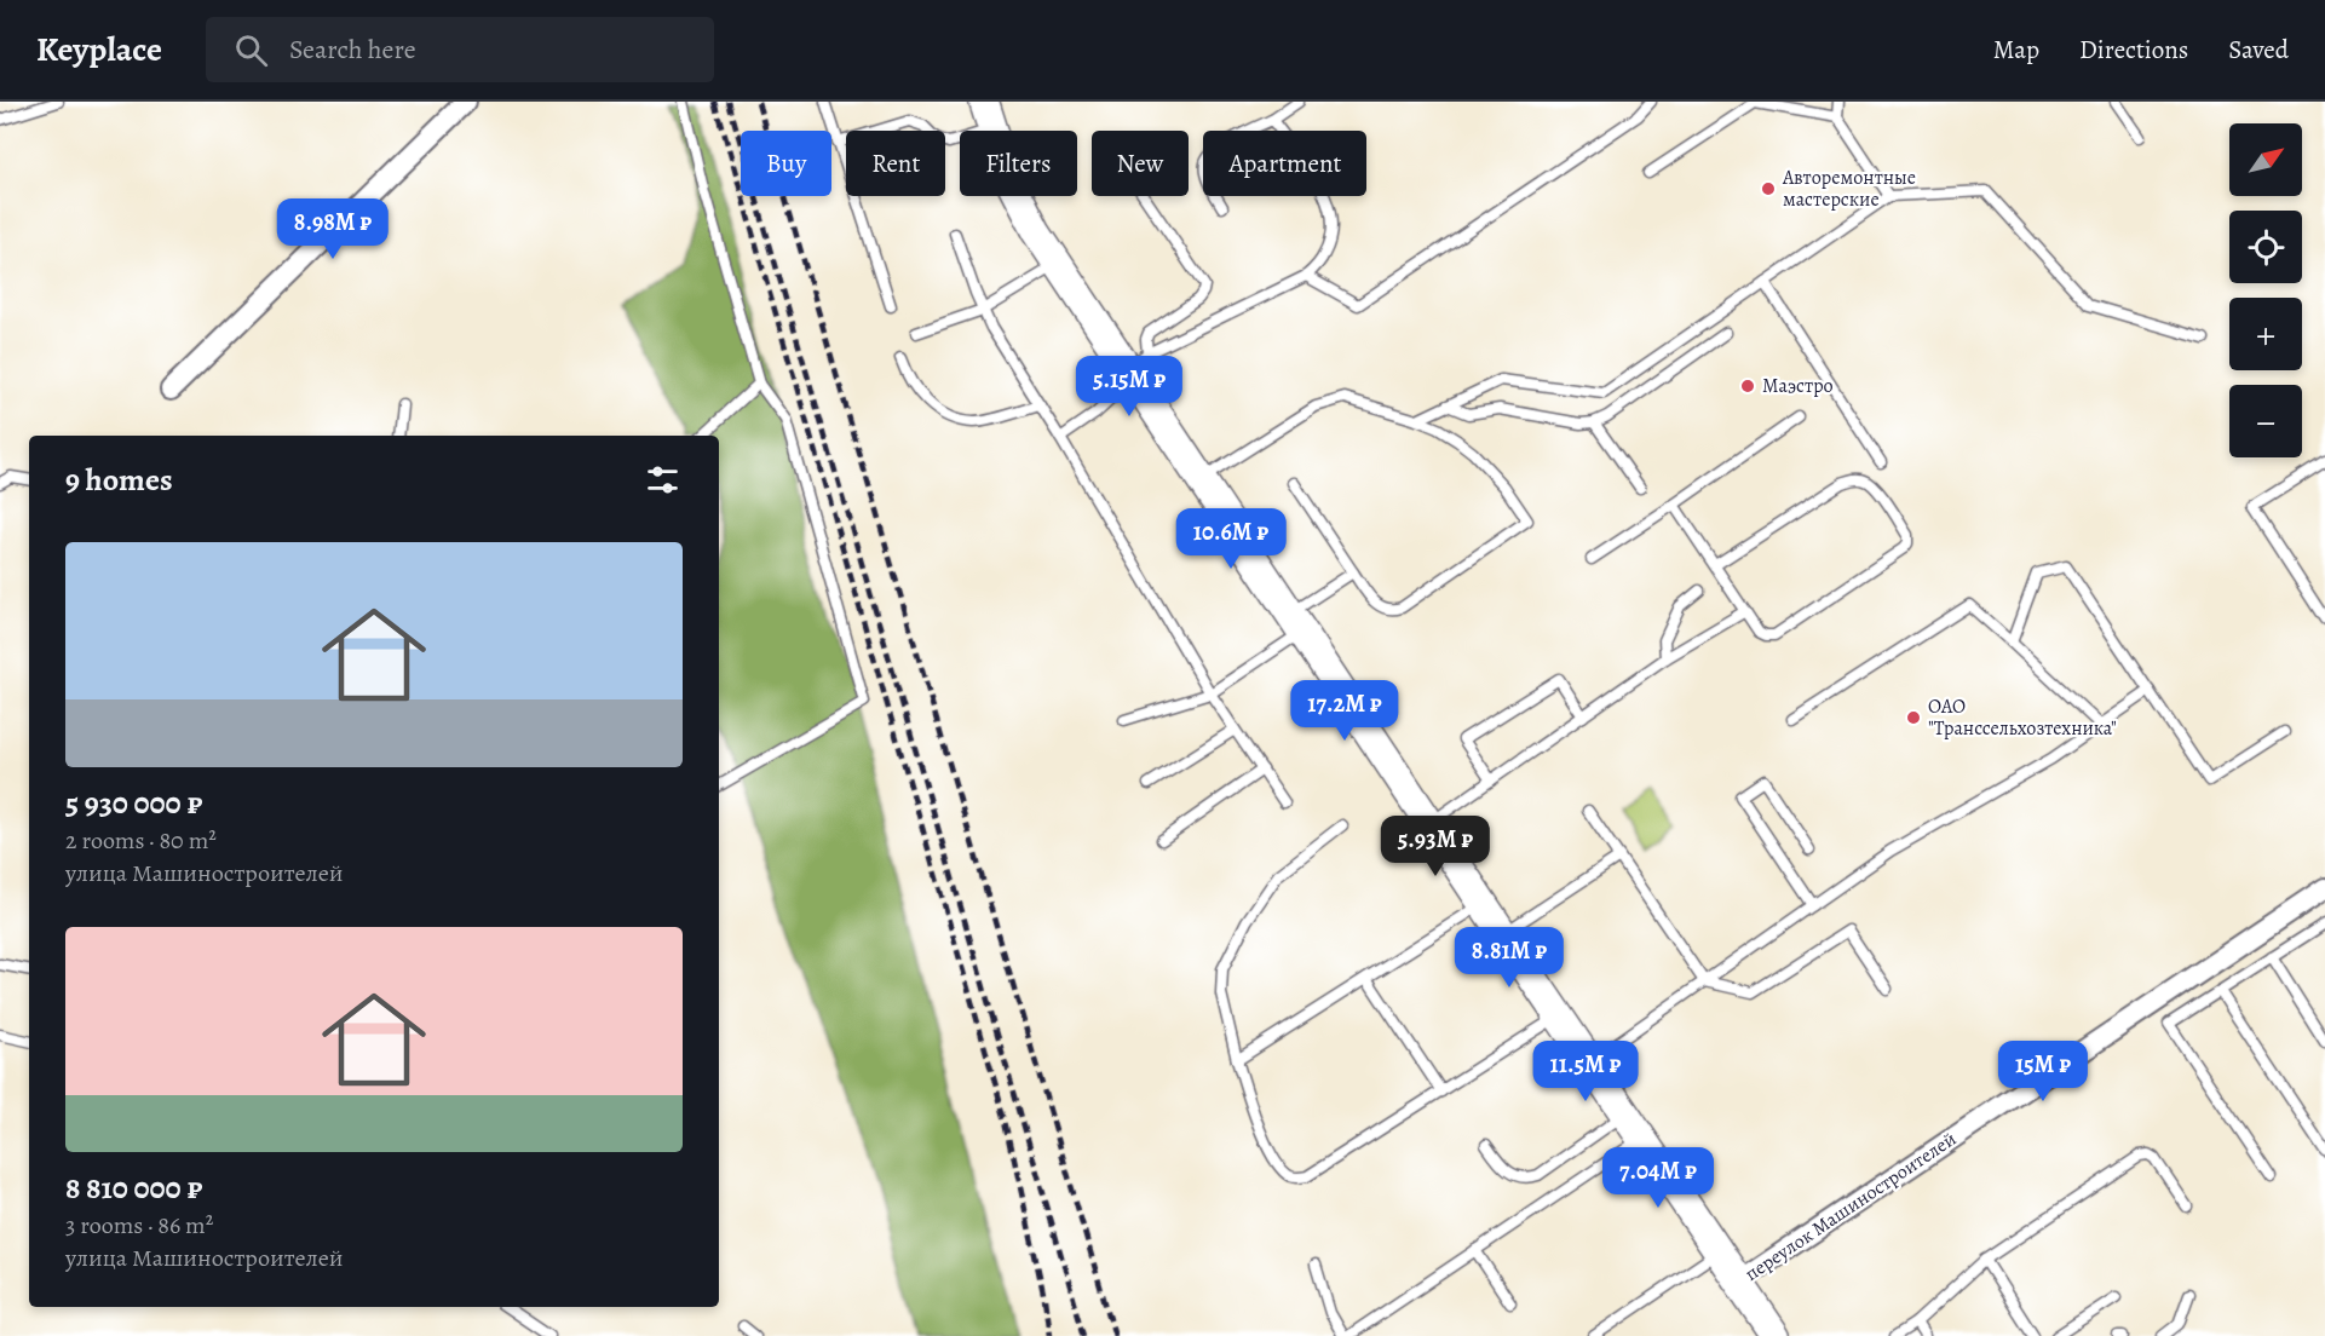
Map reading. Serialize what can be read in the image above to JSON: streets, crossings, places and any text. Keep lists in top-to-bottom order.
{
  "streets": {
    "street": ["переулок Машиностроителей"]
  },
  "places": ["Авторемонтные мастерские", "Маэстро", "ОАО \"Транссельхозтехника\""],
  "north": "top right",
  "page": {
    "header": "Keyplace",
    "search": "Search here",
    "nav": ["Map", "Directions", "Saved"],
    "map_buttons": ["+", "−"],
    "chip": [
      "Buy",
      "Rent",
      "Filters",
      "New",
      "Apartment"
    ],
    "price": [
      "8.98M ₽",
      "5.15M ₽",
      "10.6M ₽",
      "17.2M ₽",
      "5.93M ₽",
      "8.81M ₽",
      "11.5M ₽",
      "15M ₽",
      "7.04M ₽"
    ],
    "heading": "9 homes",
    "list": [
      {
        "name": "5 930 000 ₽",
        "note": "2 rooms · 80 m² · улица Машиностроителей"
      },
      {
        "name": "8 810 000 ₽",
        "note": "3 rooms · 86 m² · улица Машиностроителей"
      }
    ]
  }
}
